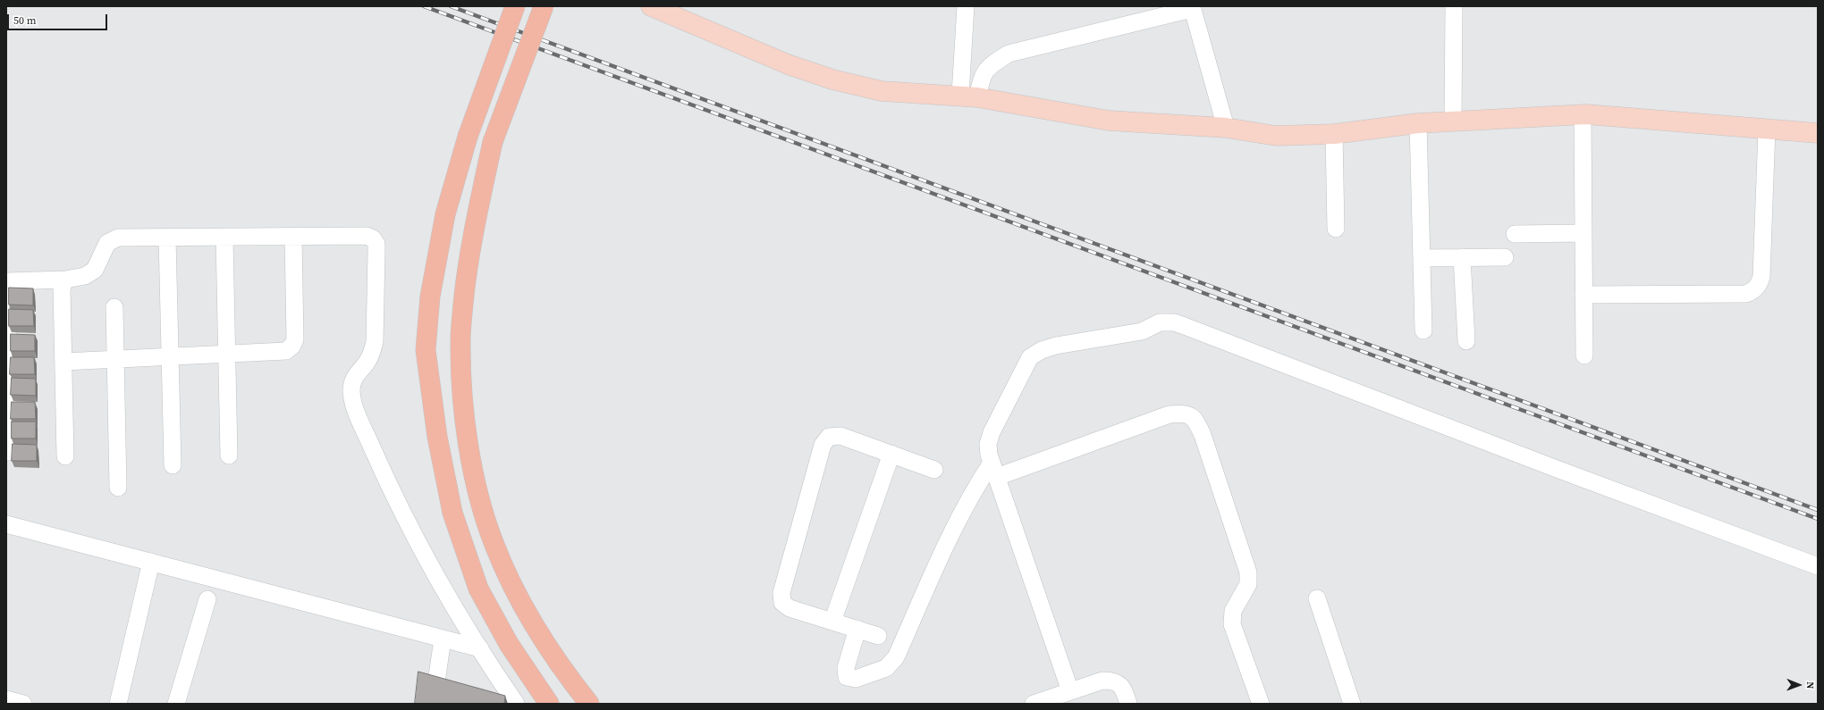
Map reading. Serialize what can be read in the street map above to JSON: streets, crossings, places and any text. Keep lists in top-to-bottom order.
{
  "scale_bar": "50 m",
  "north": "right"
}
